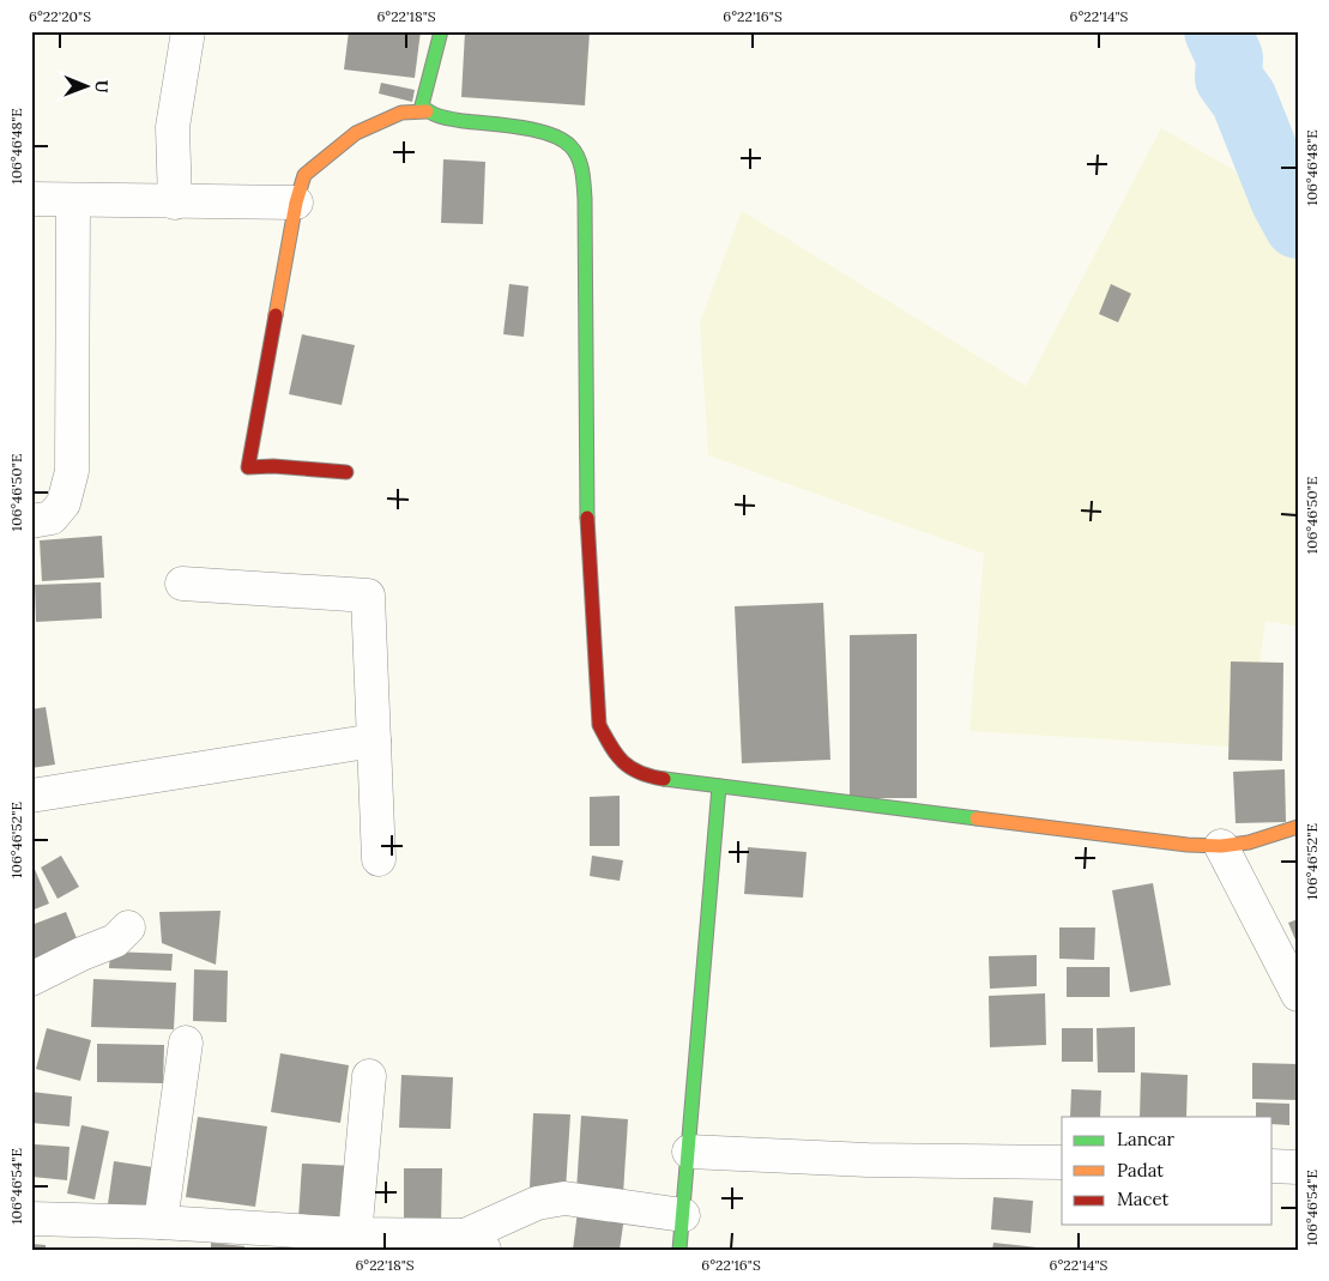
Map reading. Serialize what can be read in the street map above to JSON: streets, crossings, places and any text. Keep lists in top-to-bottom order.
{
  "legend": ["Lancar", "Padat", "Macet"],
  "north": "right",
  "coordinates": [
    "6°22'20\"S",
    "6°22'18\"S",
    "6°22'16\"S",
    "6°22'14\"S",
    "106°46'48\"E",
    "106°46'50\"E",
    "106°46'52\"E",
    "106°46'54\"E"
  ]
}
